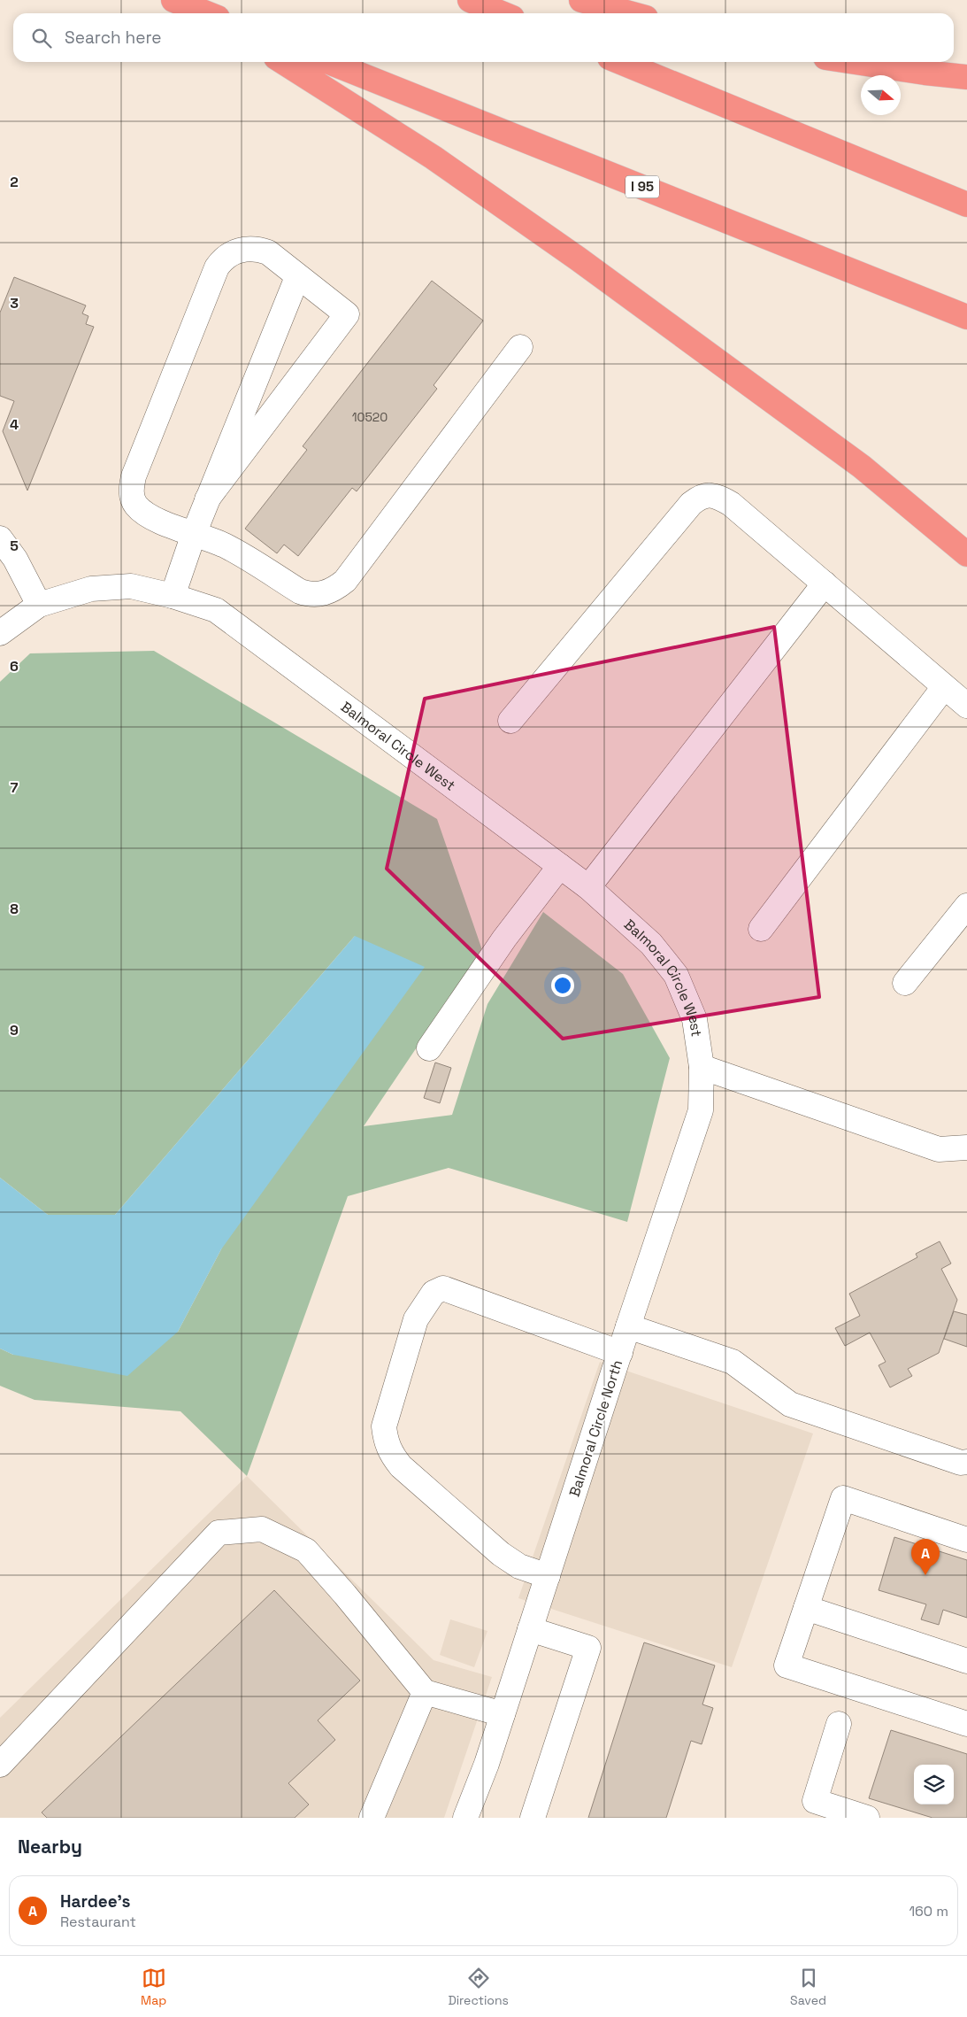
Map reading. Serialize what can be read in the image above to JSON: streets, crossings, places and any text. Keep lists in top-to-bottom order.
{
  "streets": {
    "highway": ["I 95"],
    "street": ["Balmoral Circle West", "Balmoral Circle North"]
  },
  "crossings": [
    ["Balmoral Circle West", "Balmoral Circle North"]
  ],
  "house_numbers": ["10520"],
  "north": "right",
  "page": {
    "search": "Search here",
    "pins": "A",
    "heading": "Nearby",
    "list": [
      {
        "mark": "A",
        "name": "Hardee's",
        "note": "Restaurant",
        "value": "160 m"
      }
    ],
    "nav": ["Map", "Directions", "Saved"]
  },
  "grid": {
    "rows": [
      "2",
      "3",
      "4",
      "5",
      "6",
      "7",
      "8",
      "9"
    ]
  }
}
